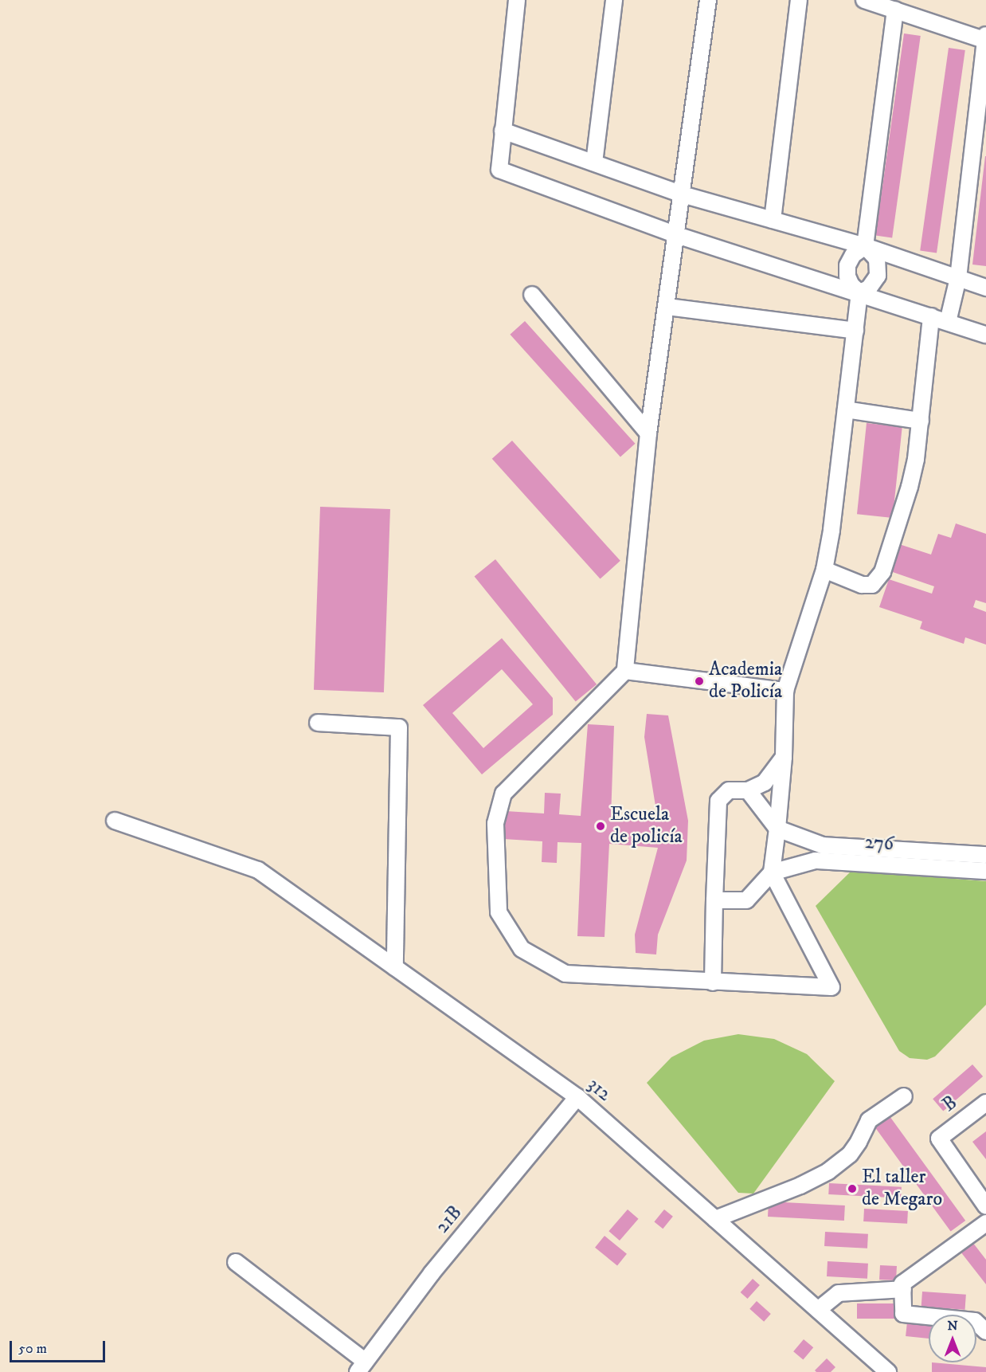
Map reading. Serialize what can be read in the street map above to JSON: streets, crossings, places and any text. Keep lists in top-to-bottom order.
{
  "streets": {
    "street": [
      "276",
      "312",
      "B",
      "21B"
    ]
  },
  "crossings": [
    ["312", "21B"]
  ],
  "places": ["Academia de Policía", "Escuela de policía", "El taller de Megaro"],
  "scale_bar": "50 m",
  "north": "top"
}
